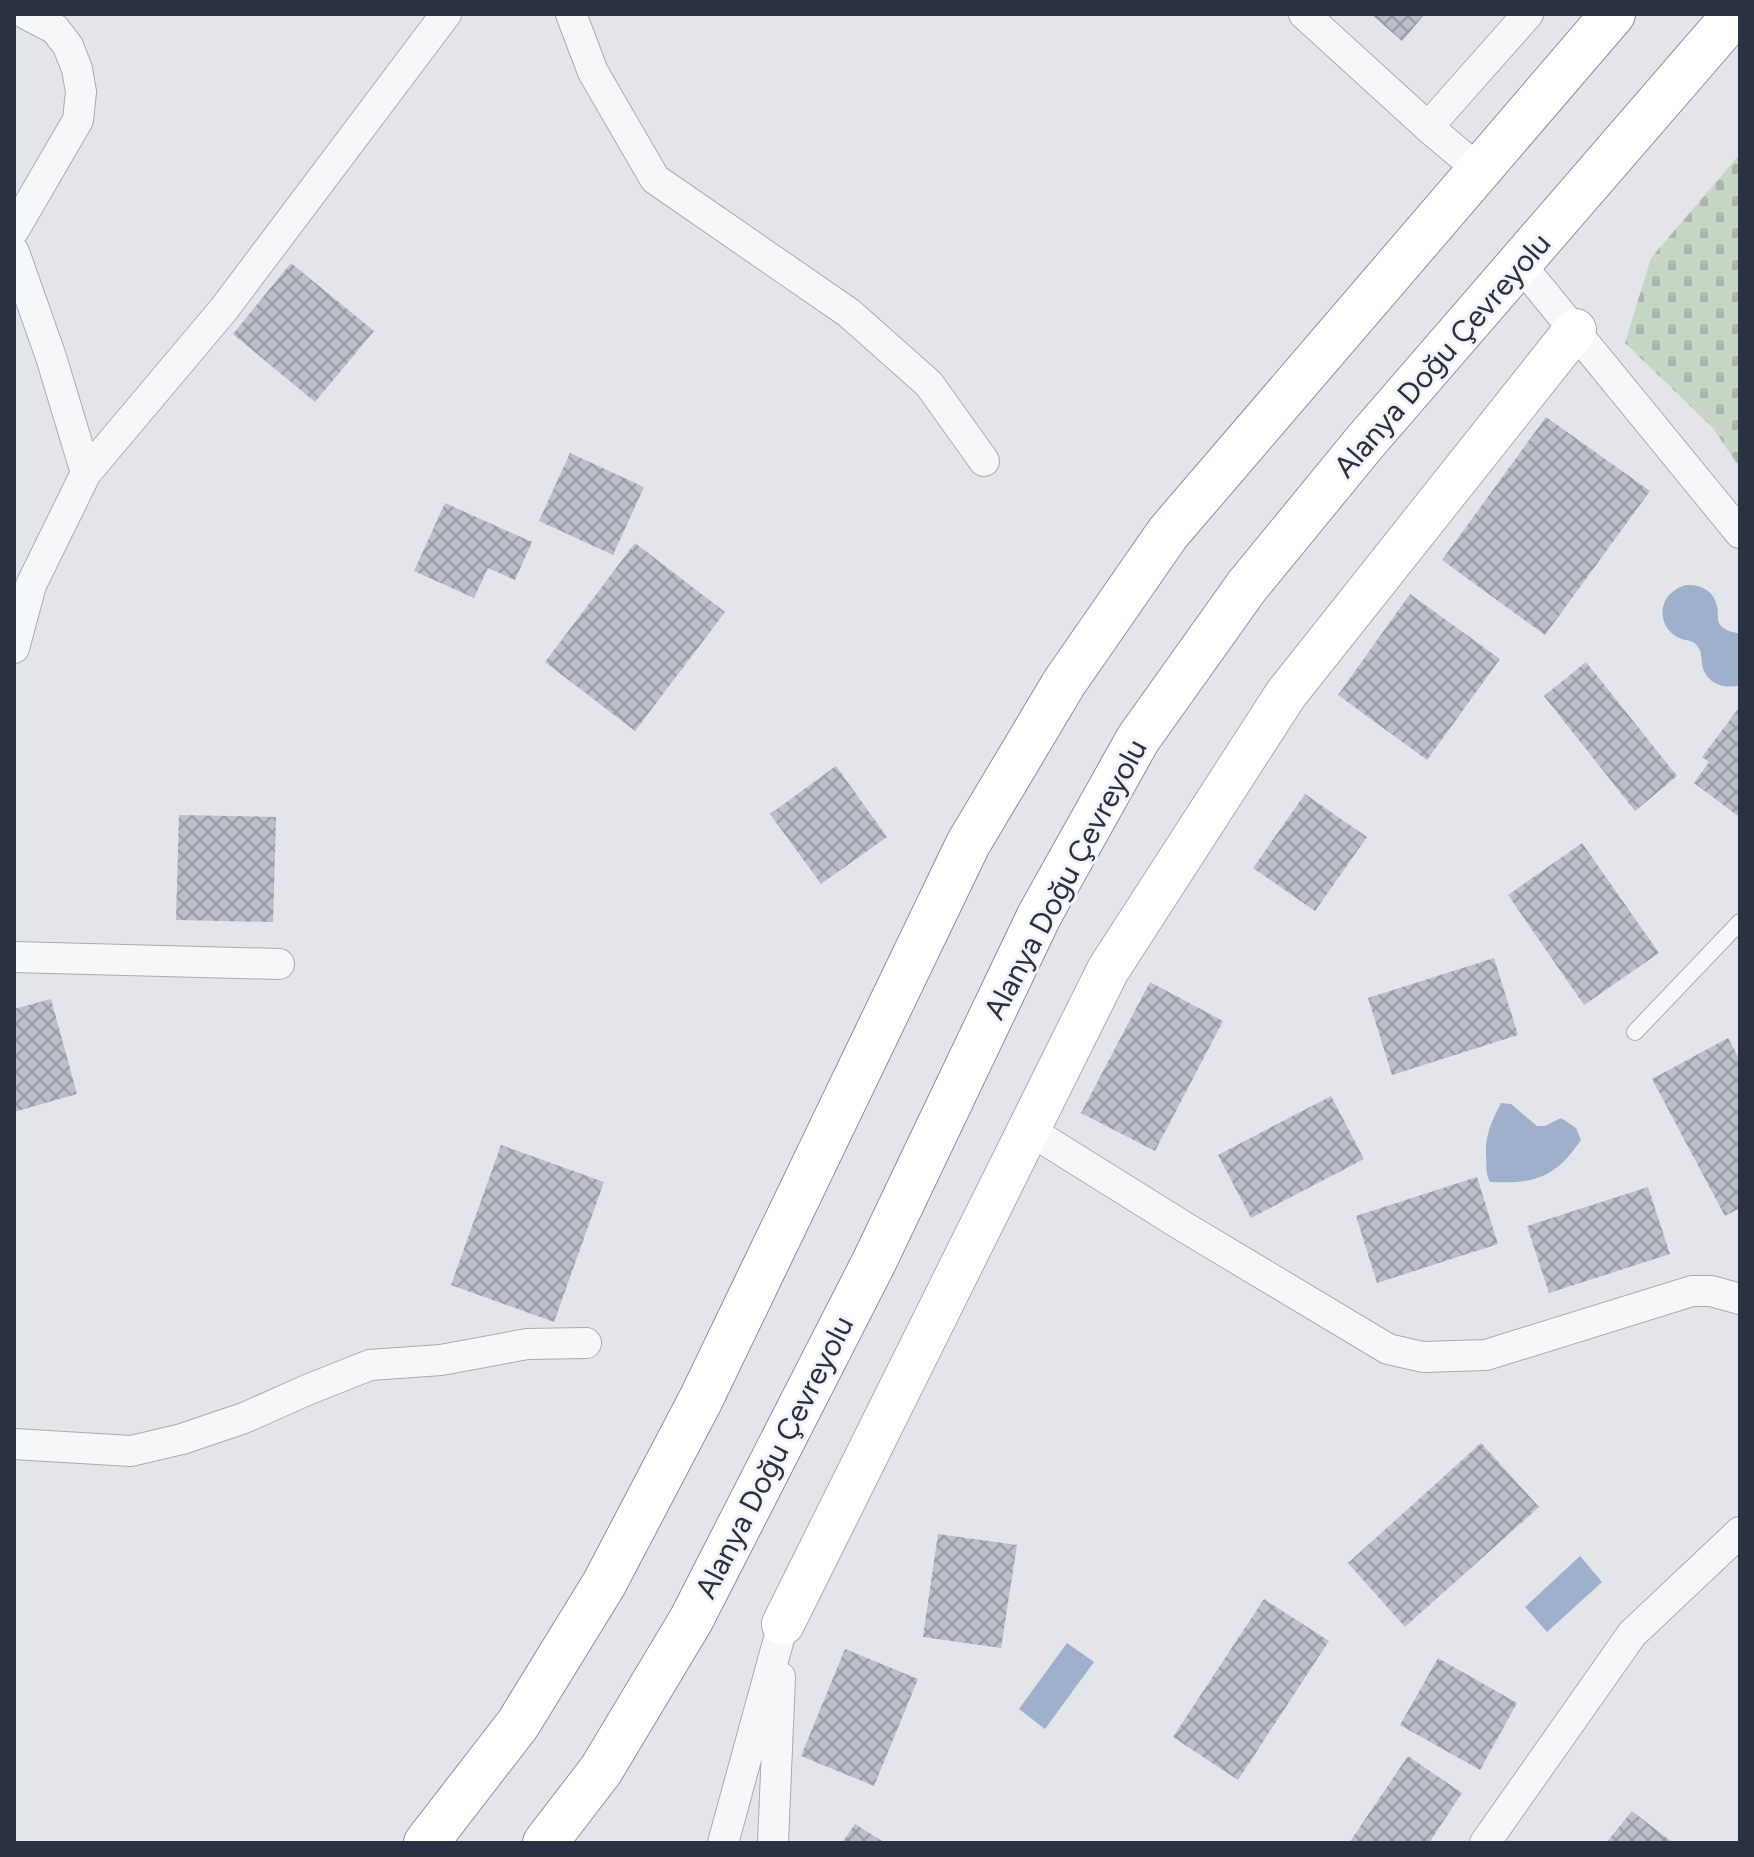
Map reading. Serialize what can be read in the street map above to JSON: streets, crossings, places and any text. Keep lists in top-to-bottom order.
{
  "streets": {
    "highway": ["Alanya Doğu Çevreyolu"]
  }
}
